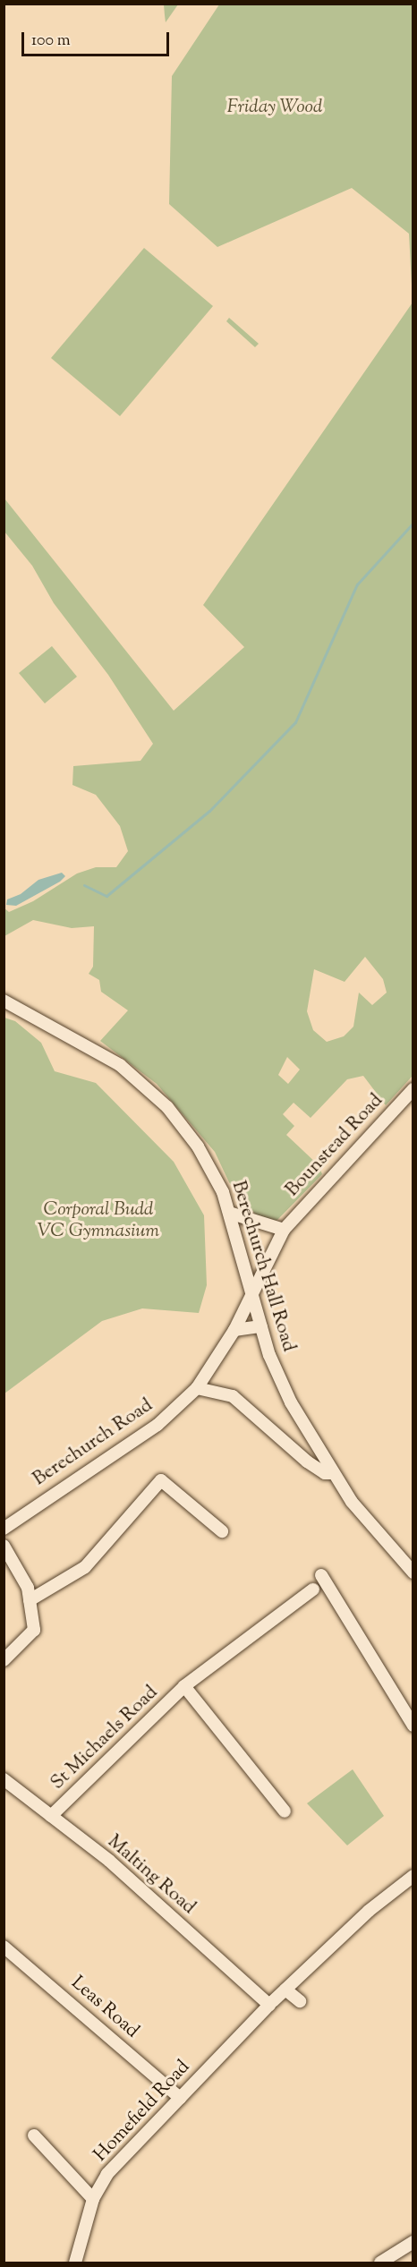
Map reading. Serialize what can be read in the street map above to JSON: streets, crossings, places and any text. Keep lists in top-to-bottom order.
{
  "streets": {
    "street": [
      "Bounstead Road",
      "Berechurch Hall Road",
      "Berechurch Road",
      "St Michaels Road",
      "Malting Road",
      "Leas Road",
      "Homefield Road"
    ]
  },
  "crossings": [
    ["Bounstead Road", "Berechurch Hall Road"],
    ["Bounstead Road", "Berechurch Road"],
    ["Berechurch Hall Road", "Berechurch Road"],
    ["St Michaels Road", "Malting Road"],
    ["Malting Road", "Homefield Road"],
    ["Leas Road", "Homefield Road"]
  ],
  "parks": ["Friday Wood", "Corporal Budd VC Gymnasium"],
  "scale_bar": "100 m"
}
